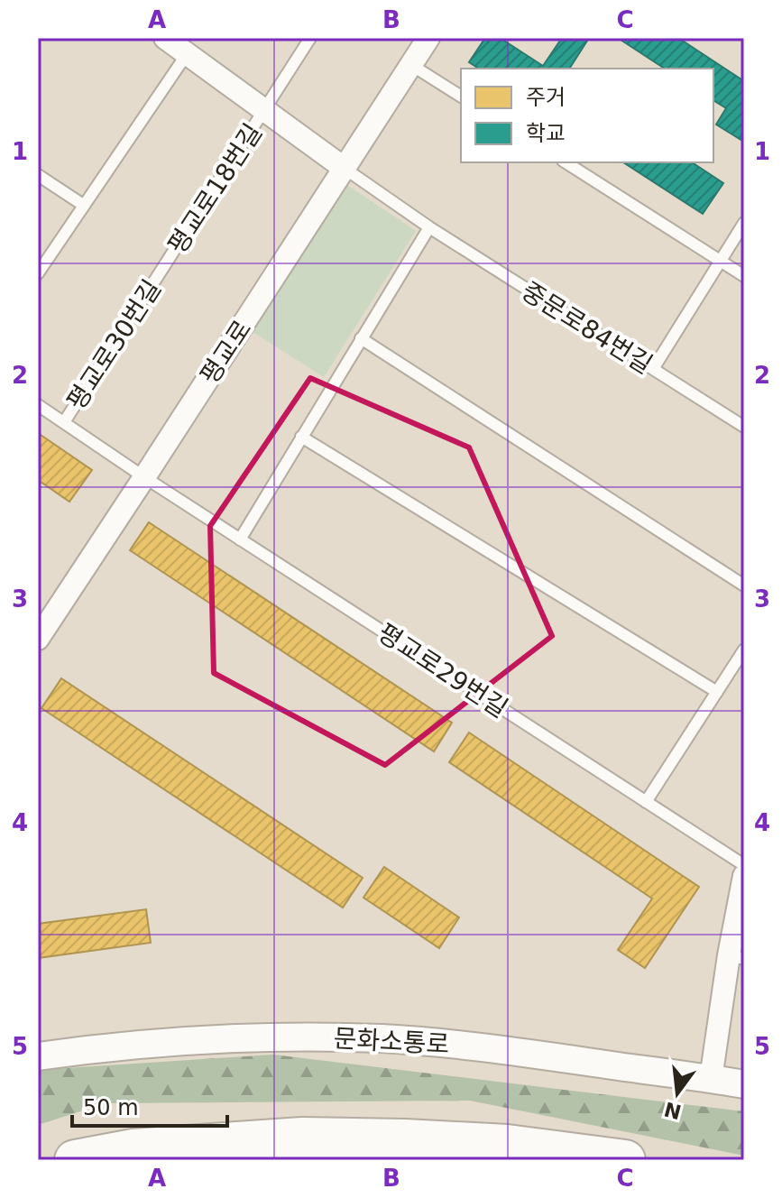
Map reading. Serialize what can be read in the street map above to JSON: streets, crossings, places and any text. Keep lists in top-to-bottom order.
{
  "streets": {
    "street": ["평교로18번길", "평교로", "문화소통로"],
    "lane": ["중문로84번길", "평교로30번길", "평교로29번길"]
  },
  "crossings": [
    ["평교로18번길", "중문로84번길"],
    ["평교로18번길", "평교로30번길"],
    ["평교로18번길", "평교로"],
    ["중문로84번길", "평교로"],
    ["평교로30번길", "평교로"],
    ["평교로30번길", "평교로29번길"],
    ["평교로", "평교로29번길"]
  ],
  "legend": ["주거", "학교"],
  "scale_bar": "50 m",
  "north": "bottom",
  "grid": {
    "columns": ["A", "B", "C"],
    "rows": [
      "1",
      "2",
      "3",
      "4",
      "5"
    ]
  }
}
